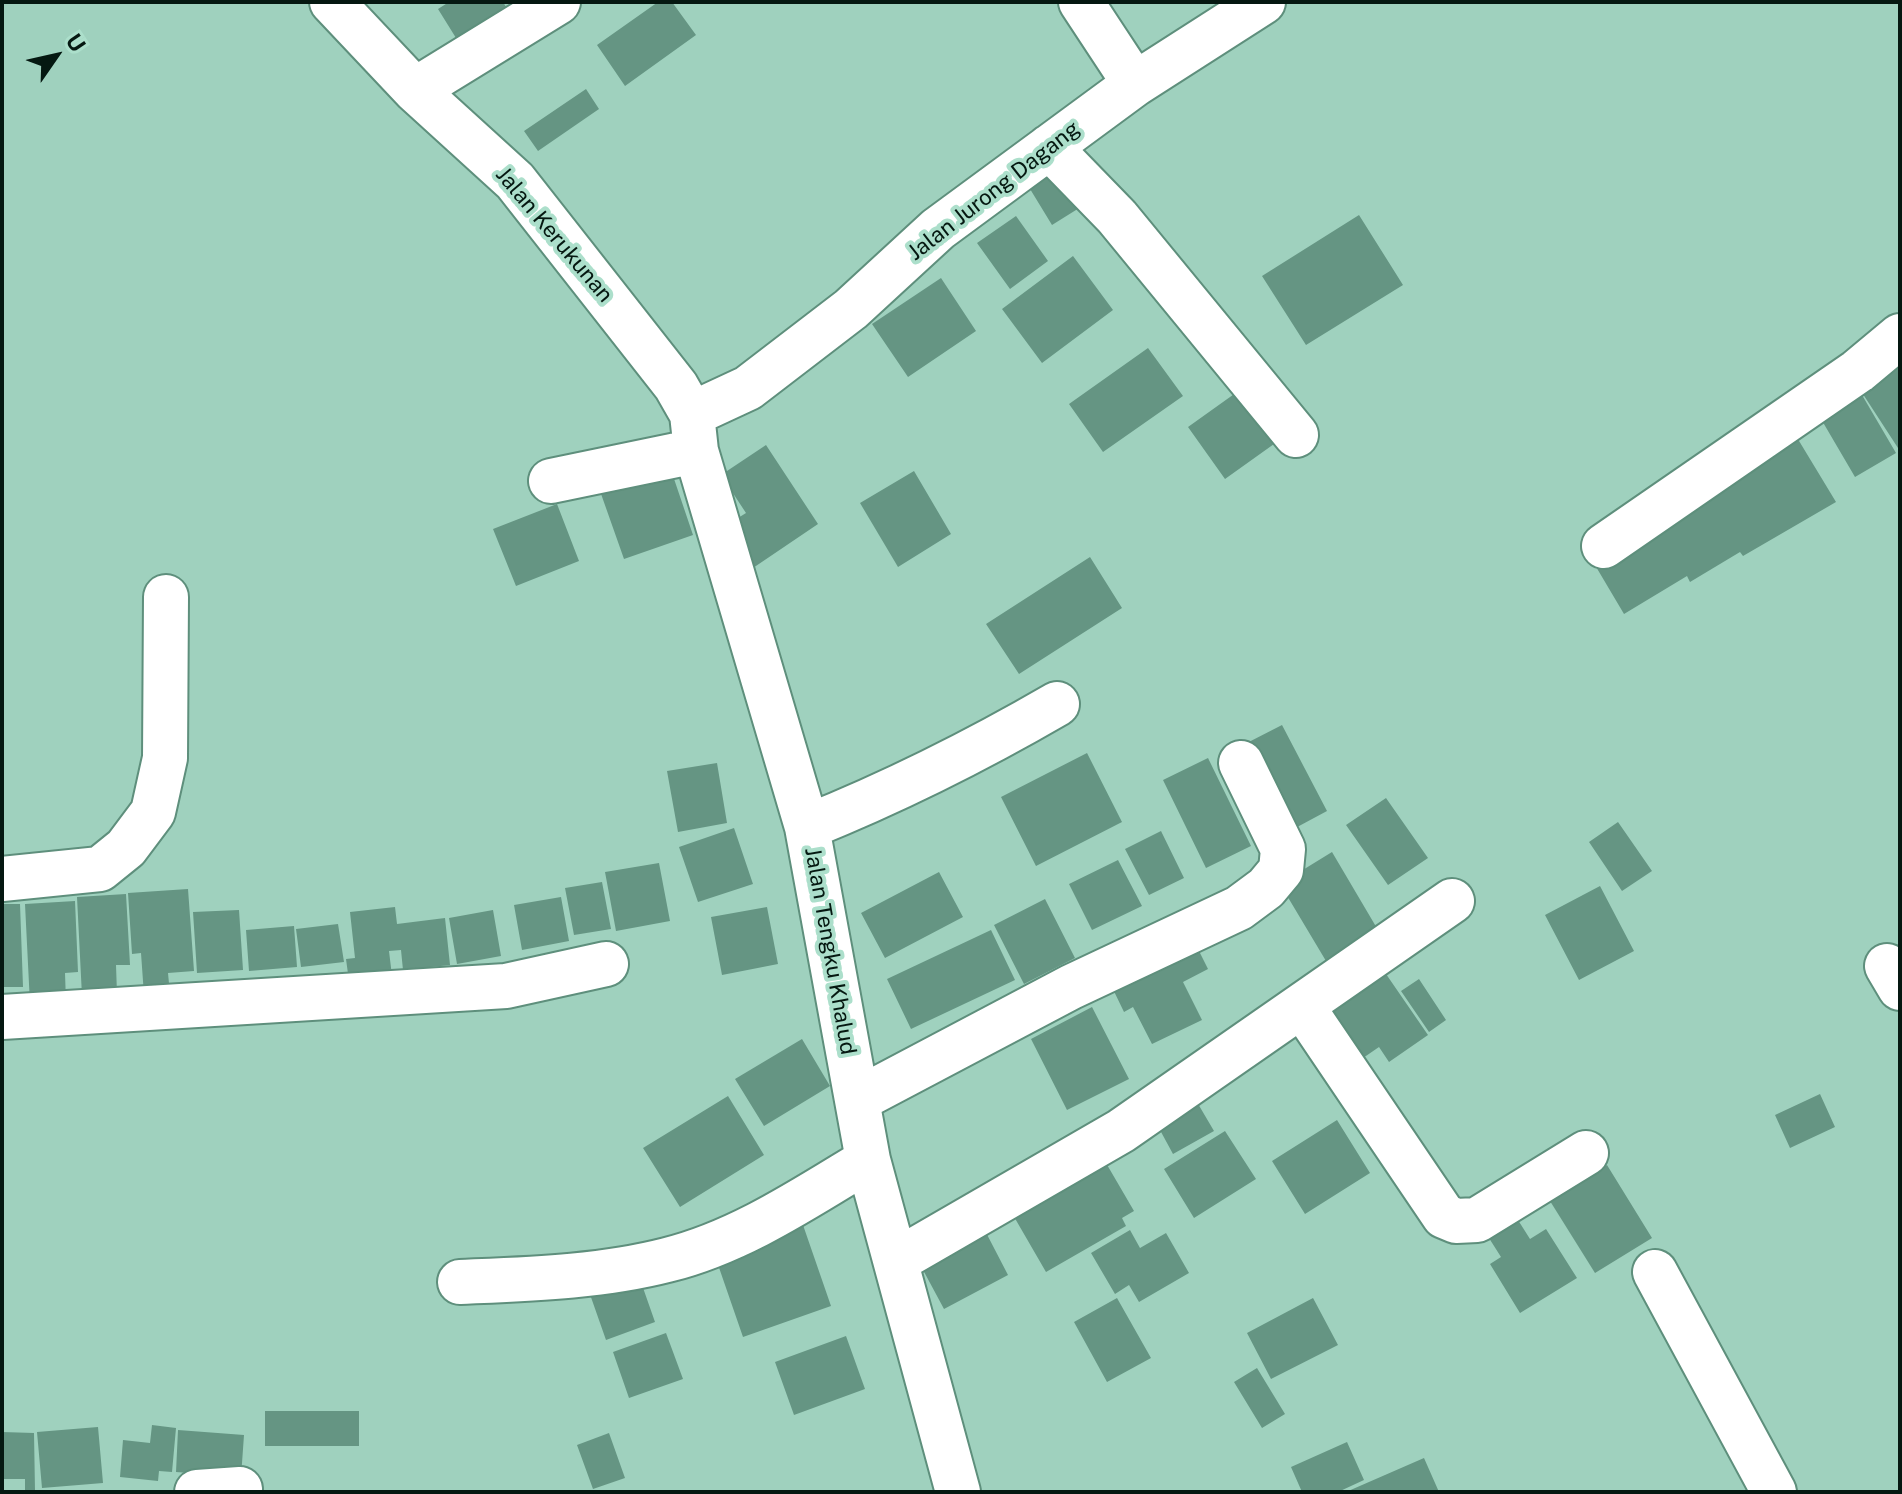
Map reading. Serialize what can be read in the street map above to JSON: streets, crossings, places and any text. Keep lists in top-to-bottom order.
{
  "streets": {
    "street": ["Jalan Jurong Dagang", "Jalan Kerukunan", "Jalan Tengku Khalud"]
  },
  "crossings": [
    ["Jalan Jurong Dagang", "Jalan Kerukunan"],
    ["Jalan Jurong Dagang", "Jalan Tengku Khalud"],
    ["Jalan Kerukunan", "Jalan Tengku Khalud"]
  ],
  "north": "top right"
}
